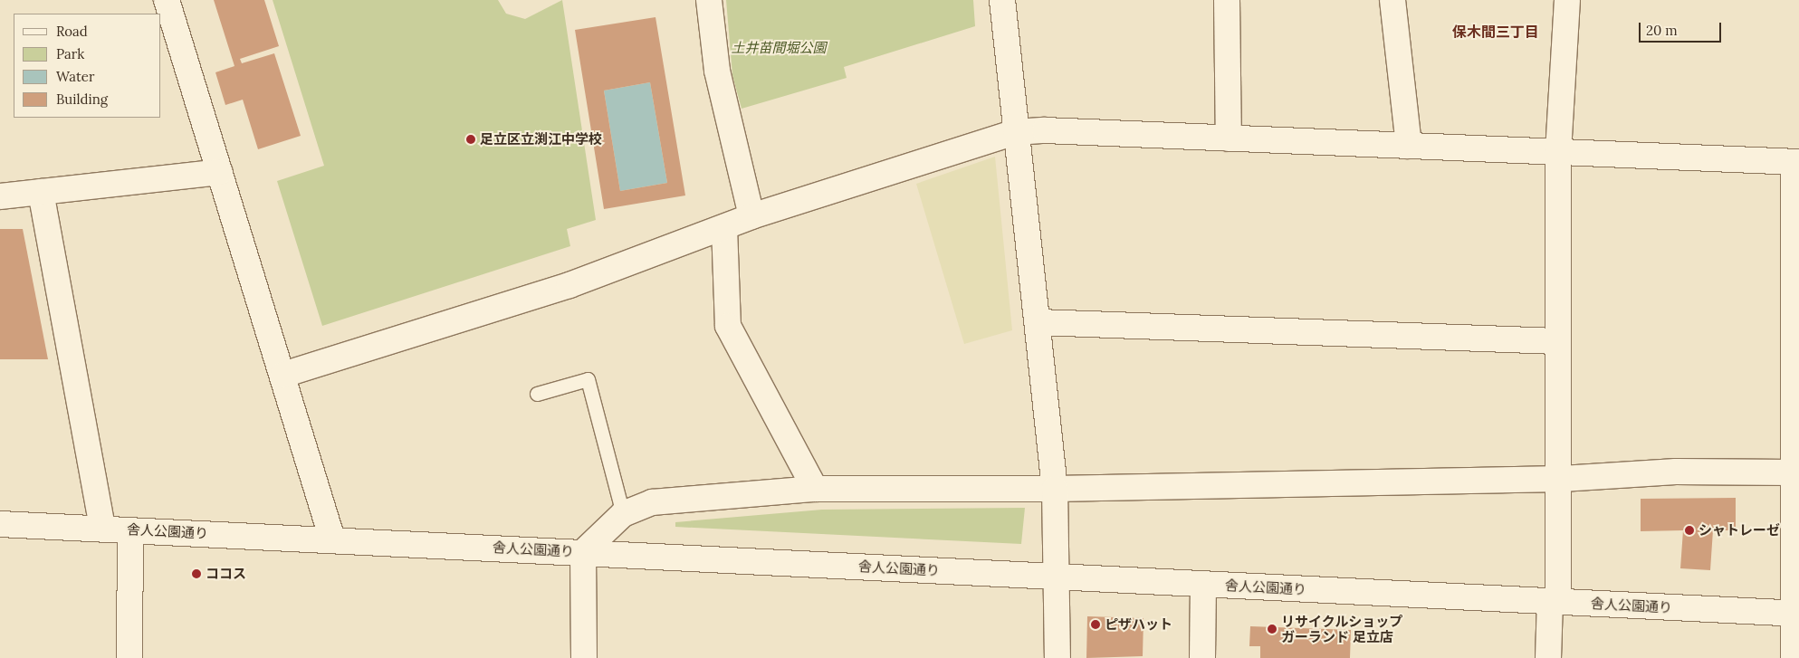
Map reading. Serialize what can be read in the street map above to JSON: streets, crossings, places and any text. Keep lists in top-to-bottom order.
{
  "streets": {
    "street": ["舎人公園通り"]
  },
  "districts": ["保木間三丁目"],
  "parks": ["土井苗間堀公園"],
  "places": [
    "足立区立渕江中学校",
    "シャトレーゼ",
    "ココス",
    "ピザハット",
    "リサイクルショップ ガーランド 足立店"
  ],
  "legend": [
    "Road",
    "Park",
    "Water",
    "Building"
  ],
  "scale_bar": "20 m"
}
